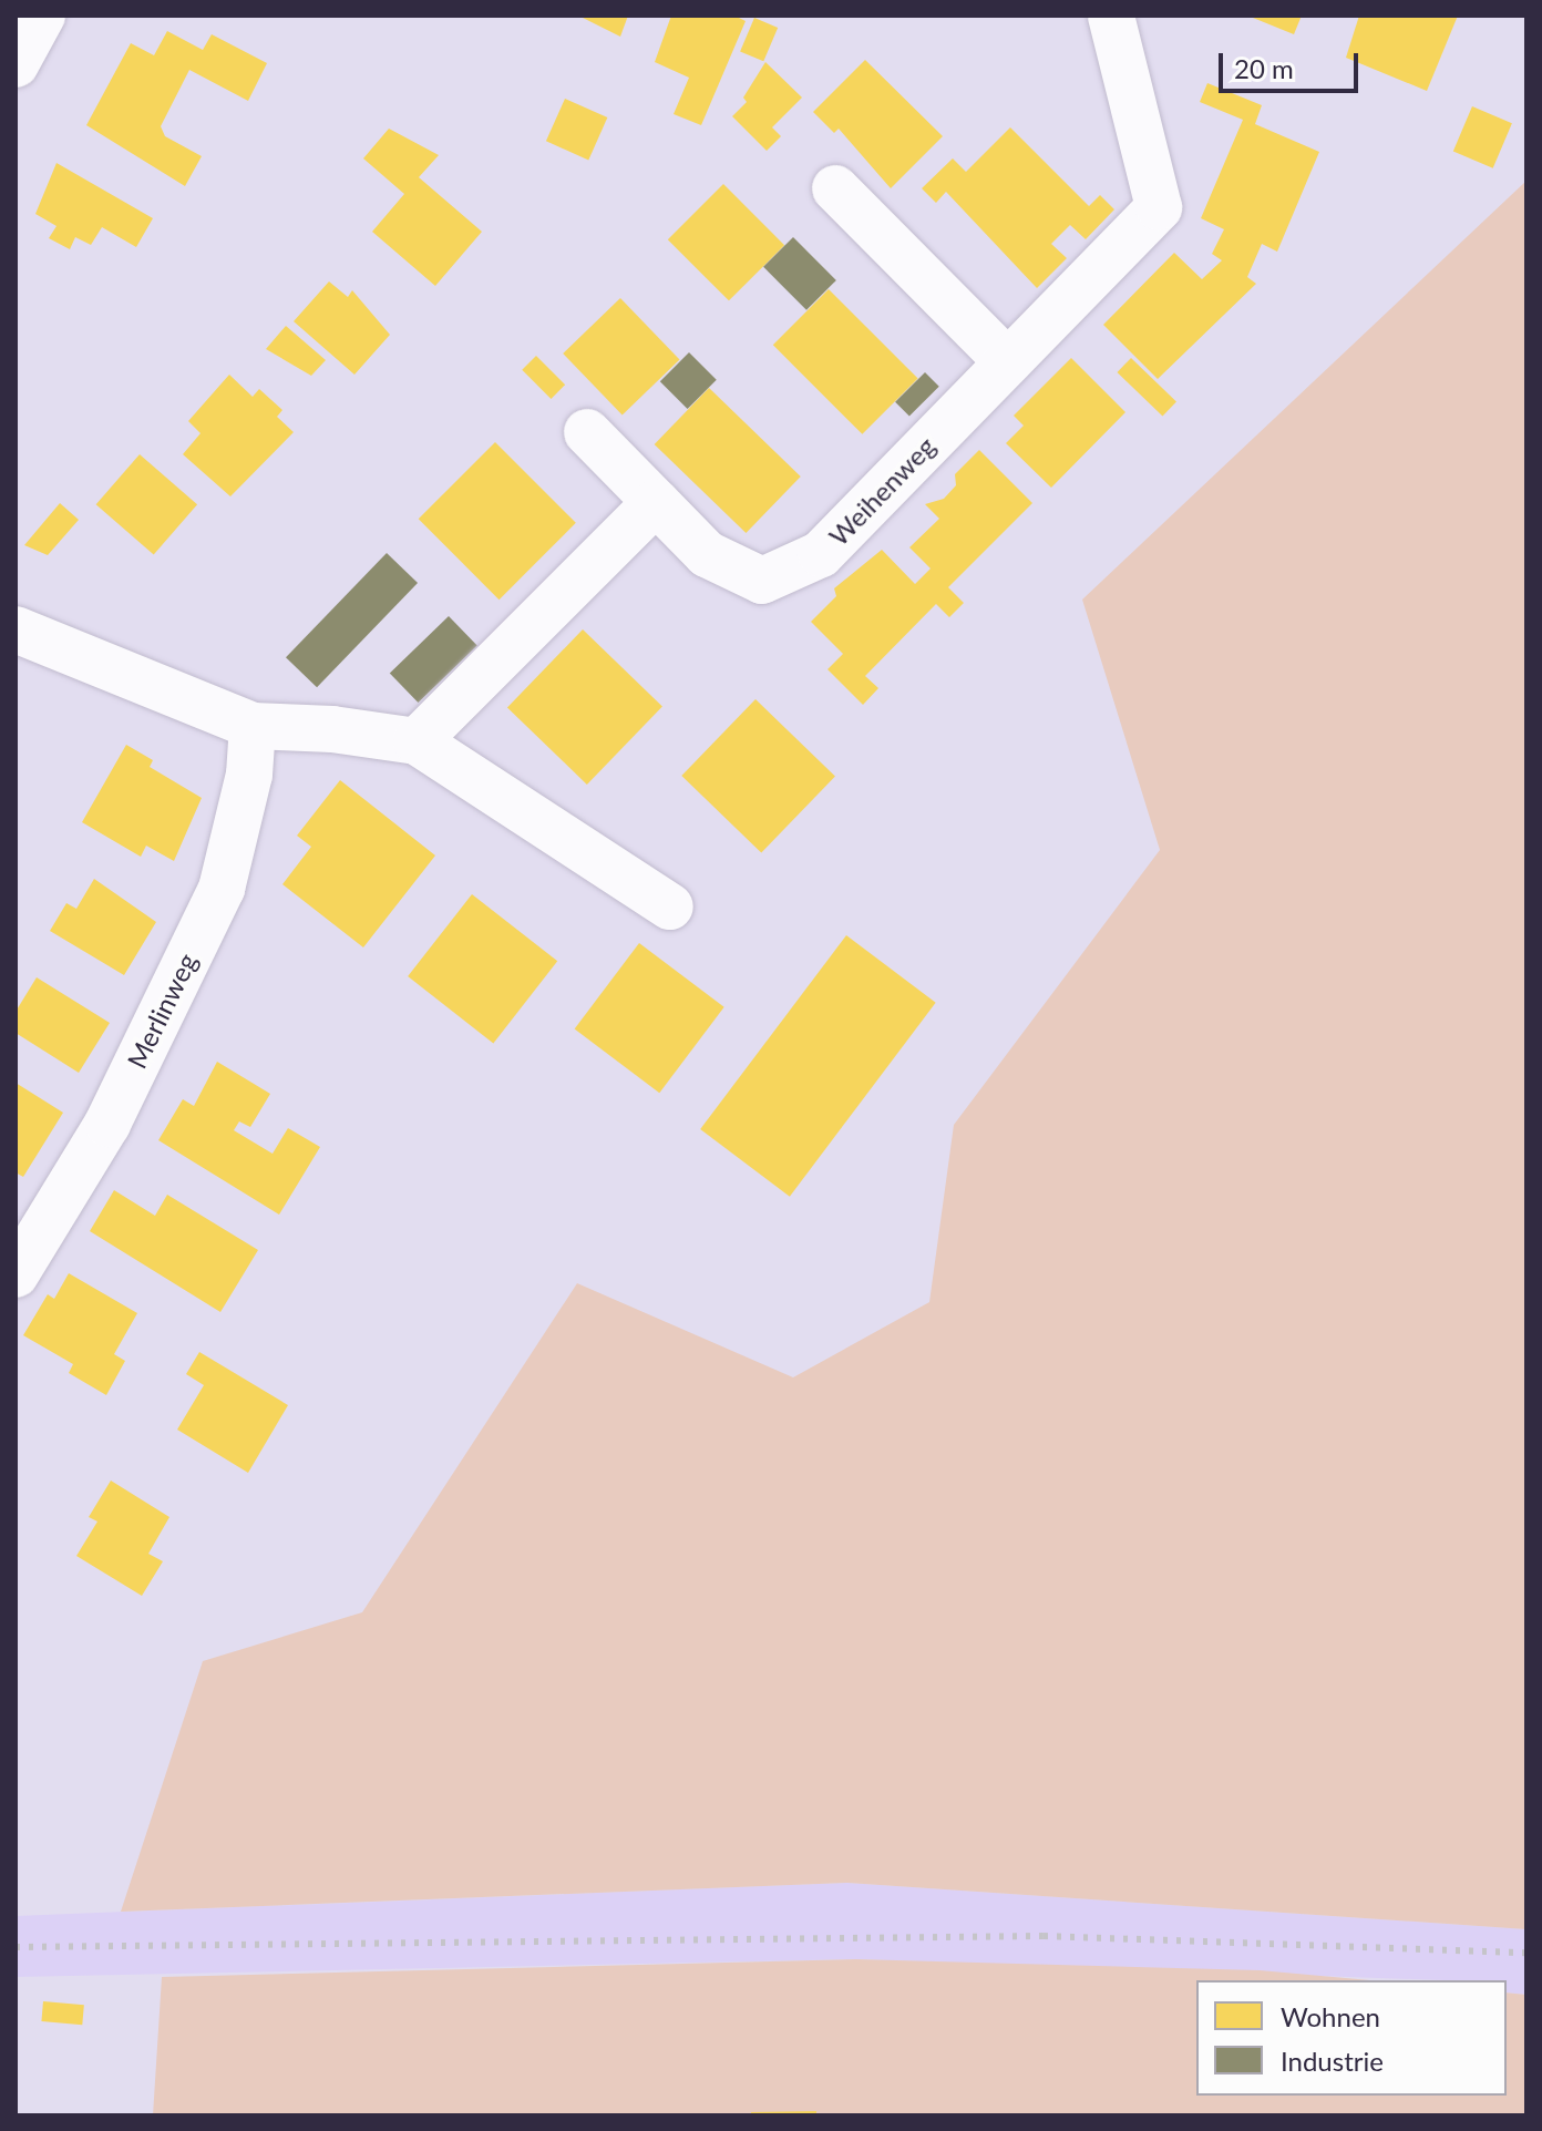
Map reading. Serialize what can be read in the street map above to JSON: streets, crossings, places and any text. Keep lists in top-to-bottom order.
{
  "streets": {
    "street": ["Weihenweg", "Merlinweg"]
  },
  "legend": ["Wohnen", "Industrie"],
  "scale_bar": "20 m"
}
